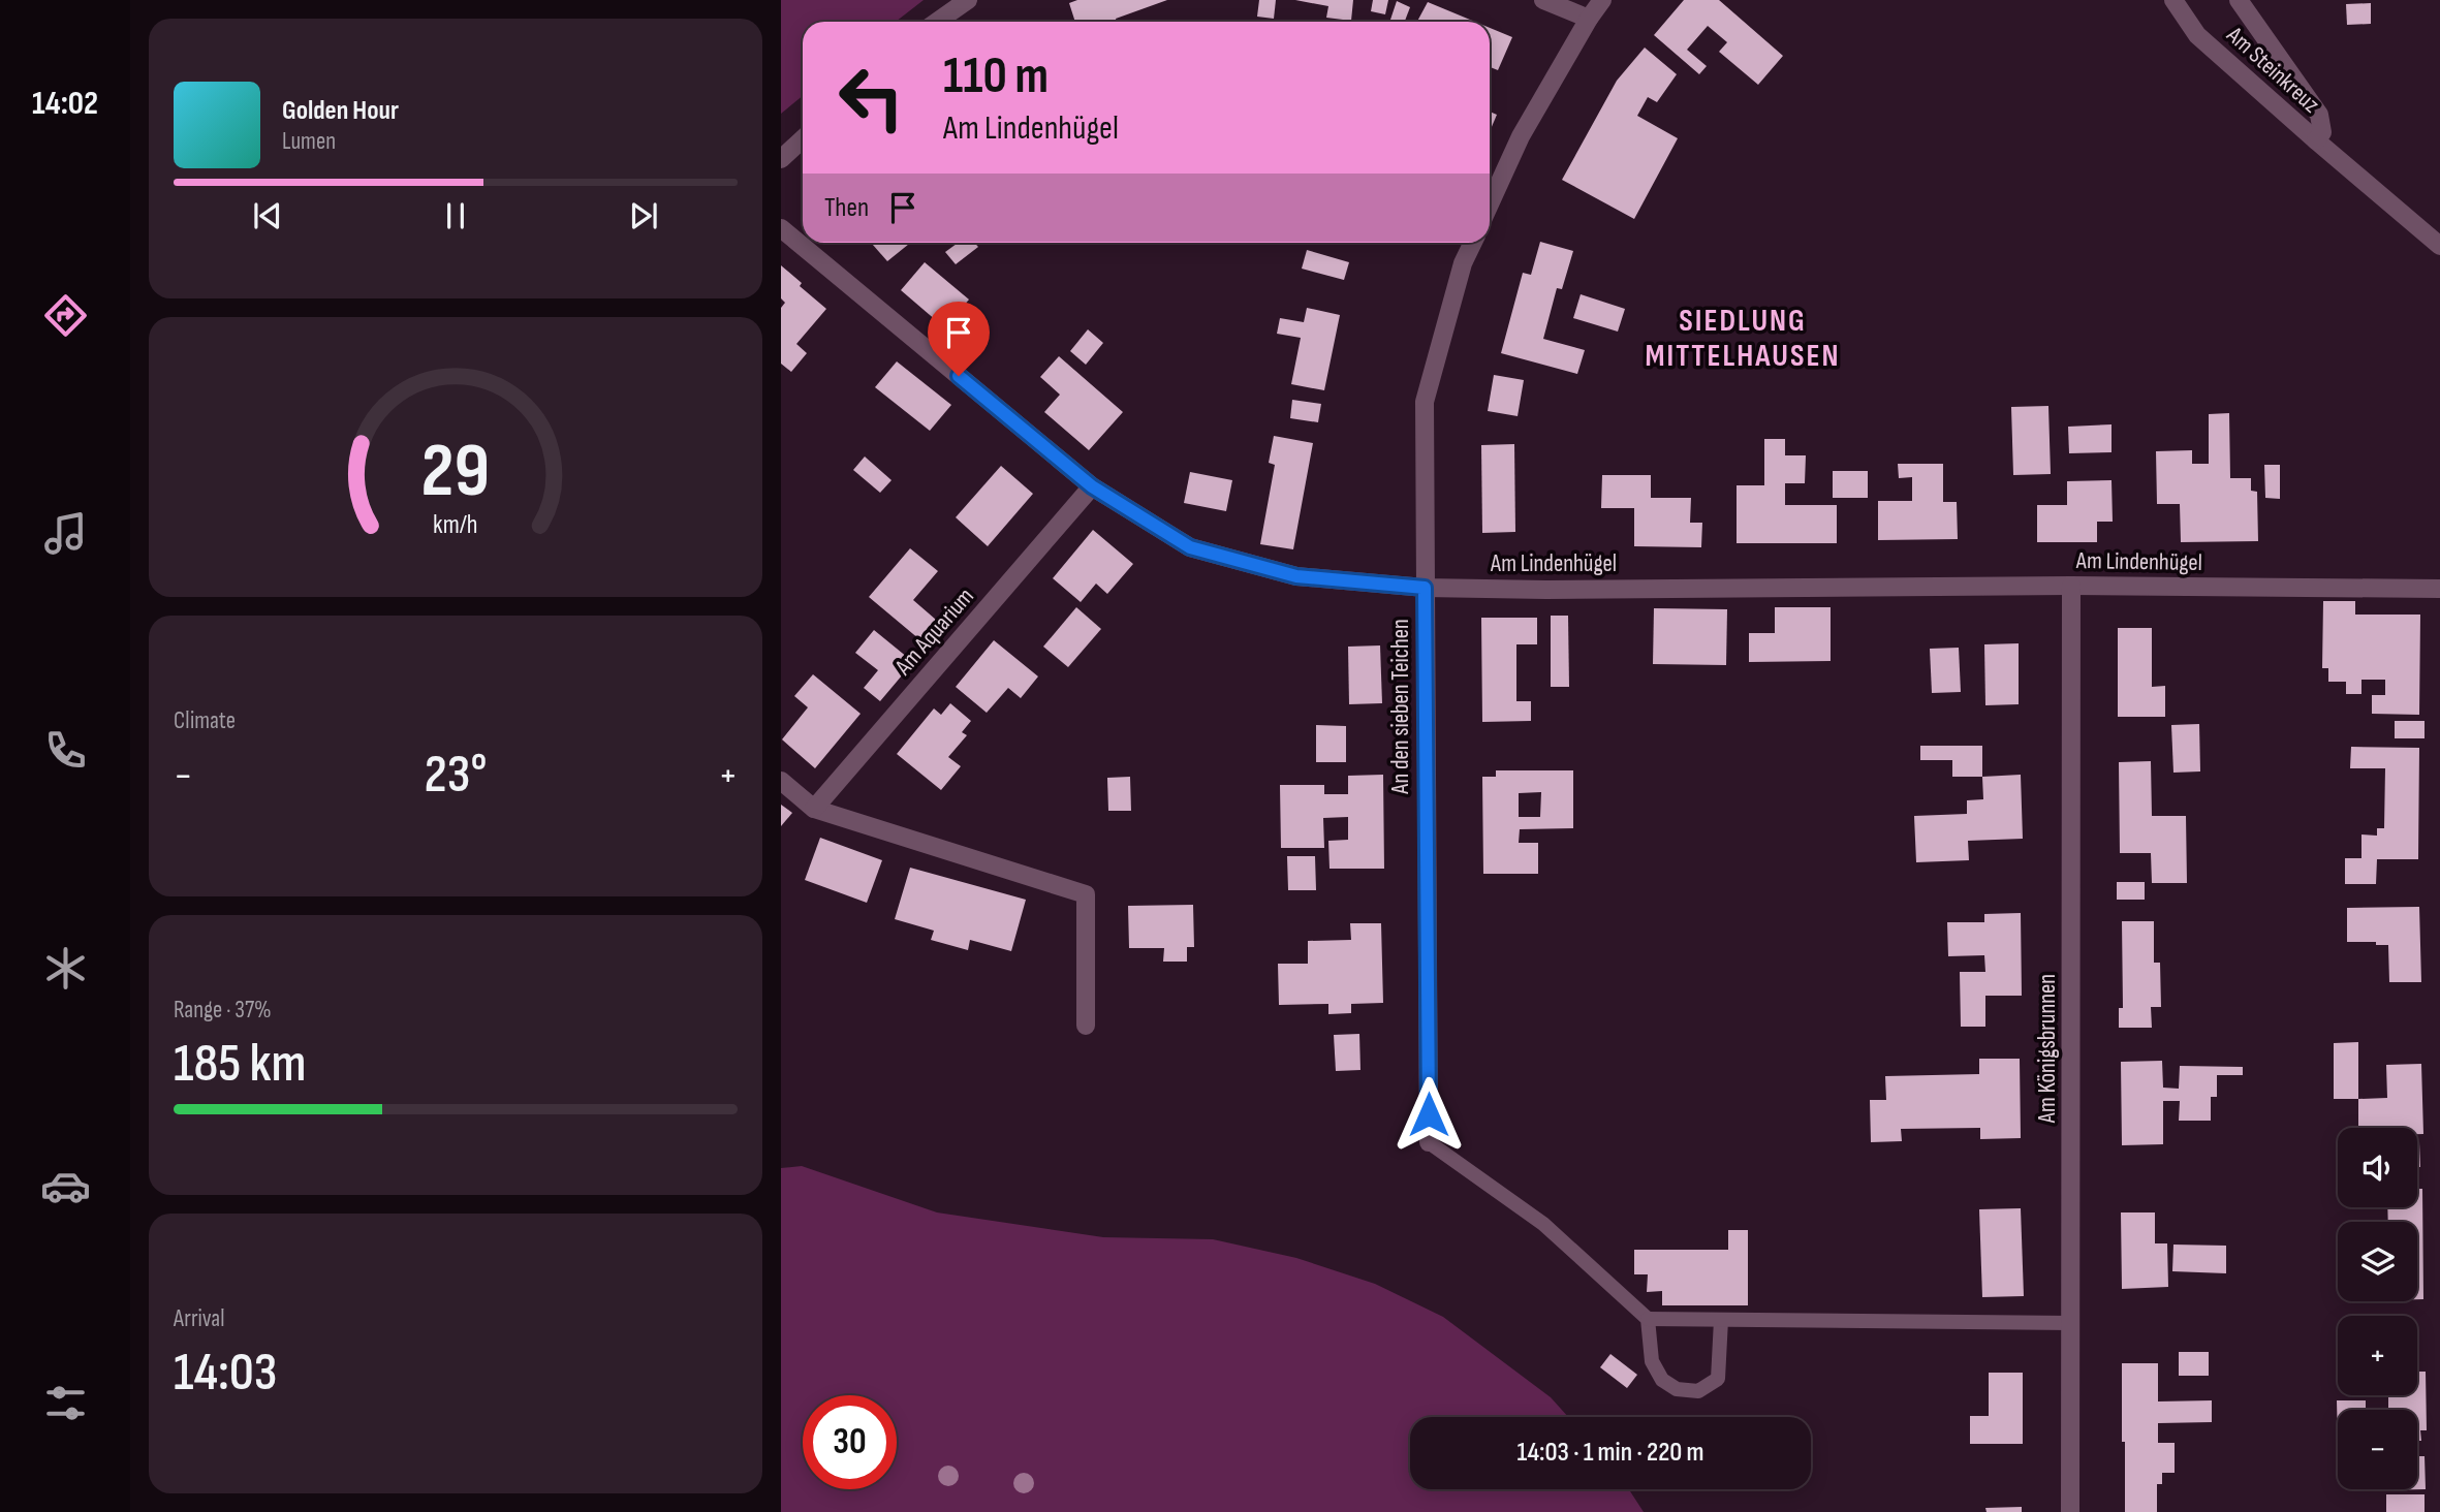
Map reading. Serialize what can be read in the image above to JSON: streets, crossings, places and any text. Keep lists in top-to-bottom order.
{
  "streets": {
    "street": [
      "Am Steinkreuz",
      "Am Lindenhügel",
      "Am Aquarium",
      "An den sieben Teichen",
      "Am Königsbrunnen"
    ]
  },
  "crossings": [
    ["Am Lindenhügel", "Am Aquarium"],
    ["Am Lindenhügel", "An den sieben Teichen"],
    ["Am Lindenhügel", "Am Königsbrunnen"]
  ],
  "districts": ["SIEDLUNG MITTELHAUSEN"],
  "page": {
    "tabs": "14:02",
    "turn": ["110 m", "Am Lindenhügel"],
    "song": ["Golden Hour", "Lumen"],
    "then": "Then",
    "tile": [
      "Climate",
      ["Range · 37%", "185 km"],
      ["Arrival", "14:03"]
    ],
    "heat": ["−", "23°", "+"],
    "map_buttons": ["+", "−"],
    "limit": "30",
    "trip": "14:03 · 1 min · 220 m",
    "gauge": ["29", "km/h"]
  }
}
